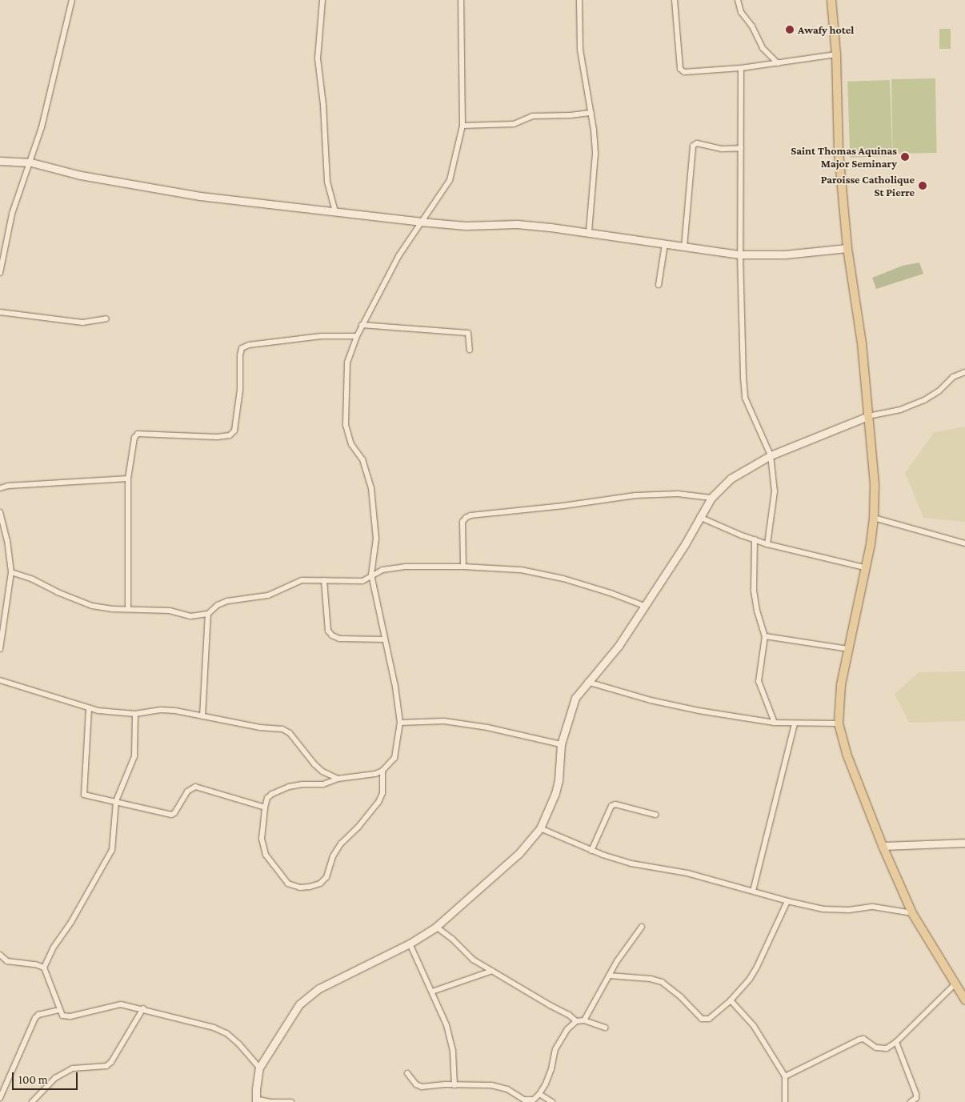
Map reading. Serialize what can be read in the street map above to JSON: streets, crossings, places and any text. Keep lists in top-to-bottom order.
{
  "places": ["Awafy hotel", "Saint Thomas Aquinas Major Seminary", "Paroisse Catholique St Pierre"],
  "scale_bar": "100 m"
}
